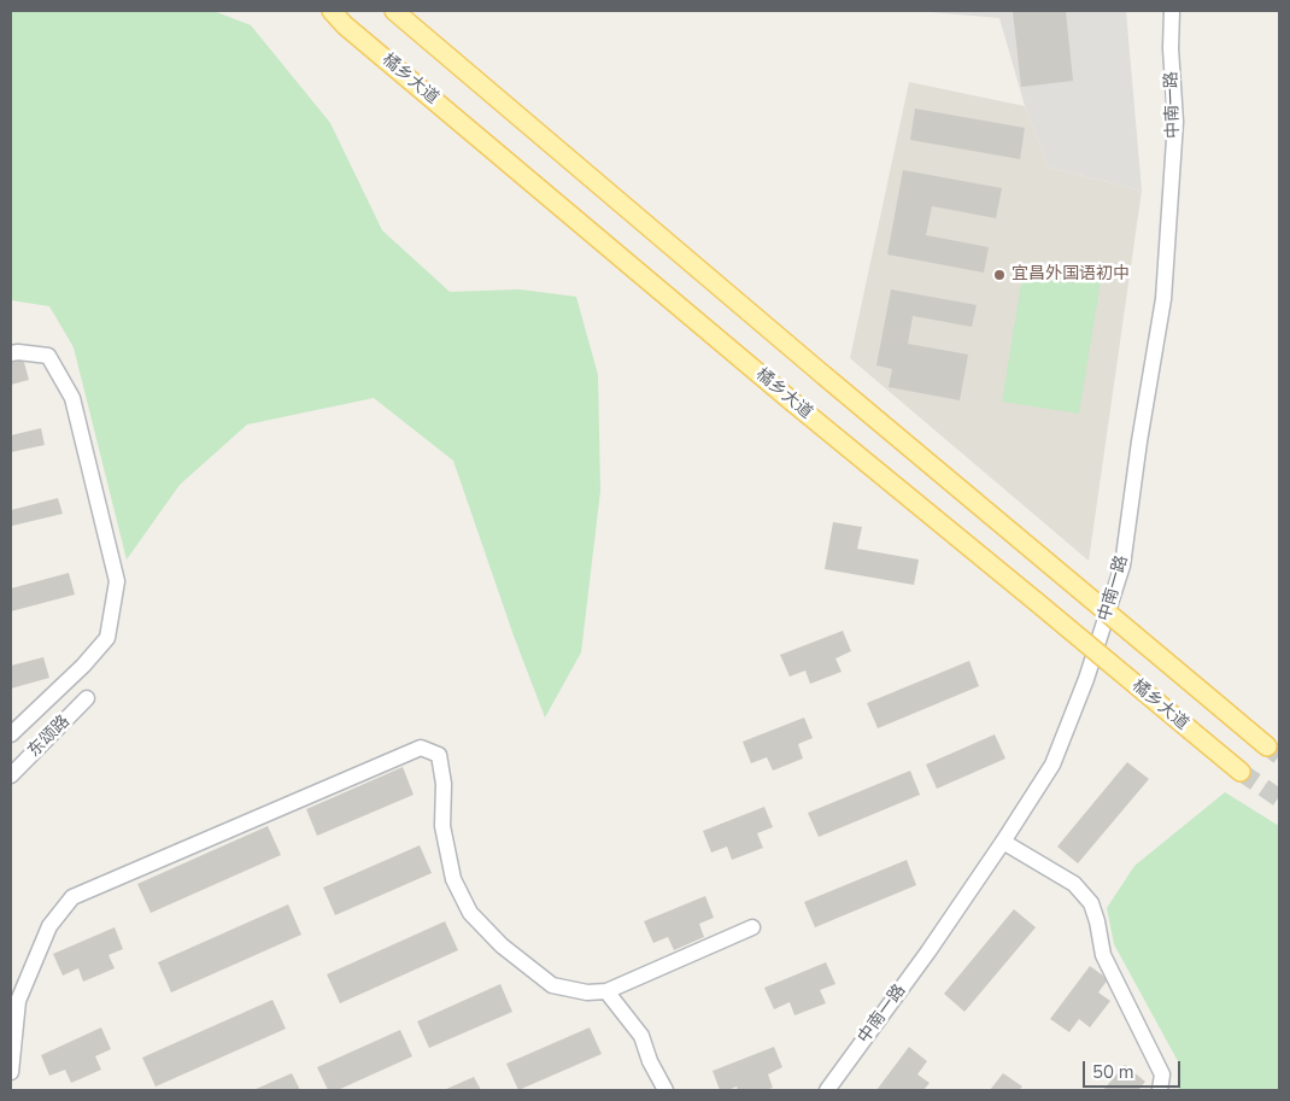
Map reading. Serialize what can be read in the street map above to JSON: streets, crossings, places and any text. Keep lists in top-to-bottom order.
{
  "streets": {
    "main road": ["橘乡大道"],
    "street": ["中南一路", "东颂路"]
  },
  "places": ["宜昌外国语初中"],
  "scale_bar": "50 m"
}
